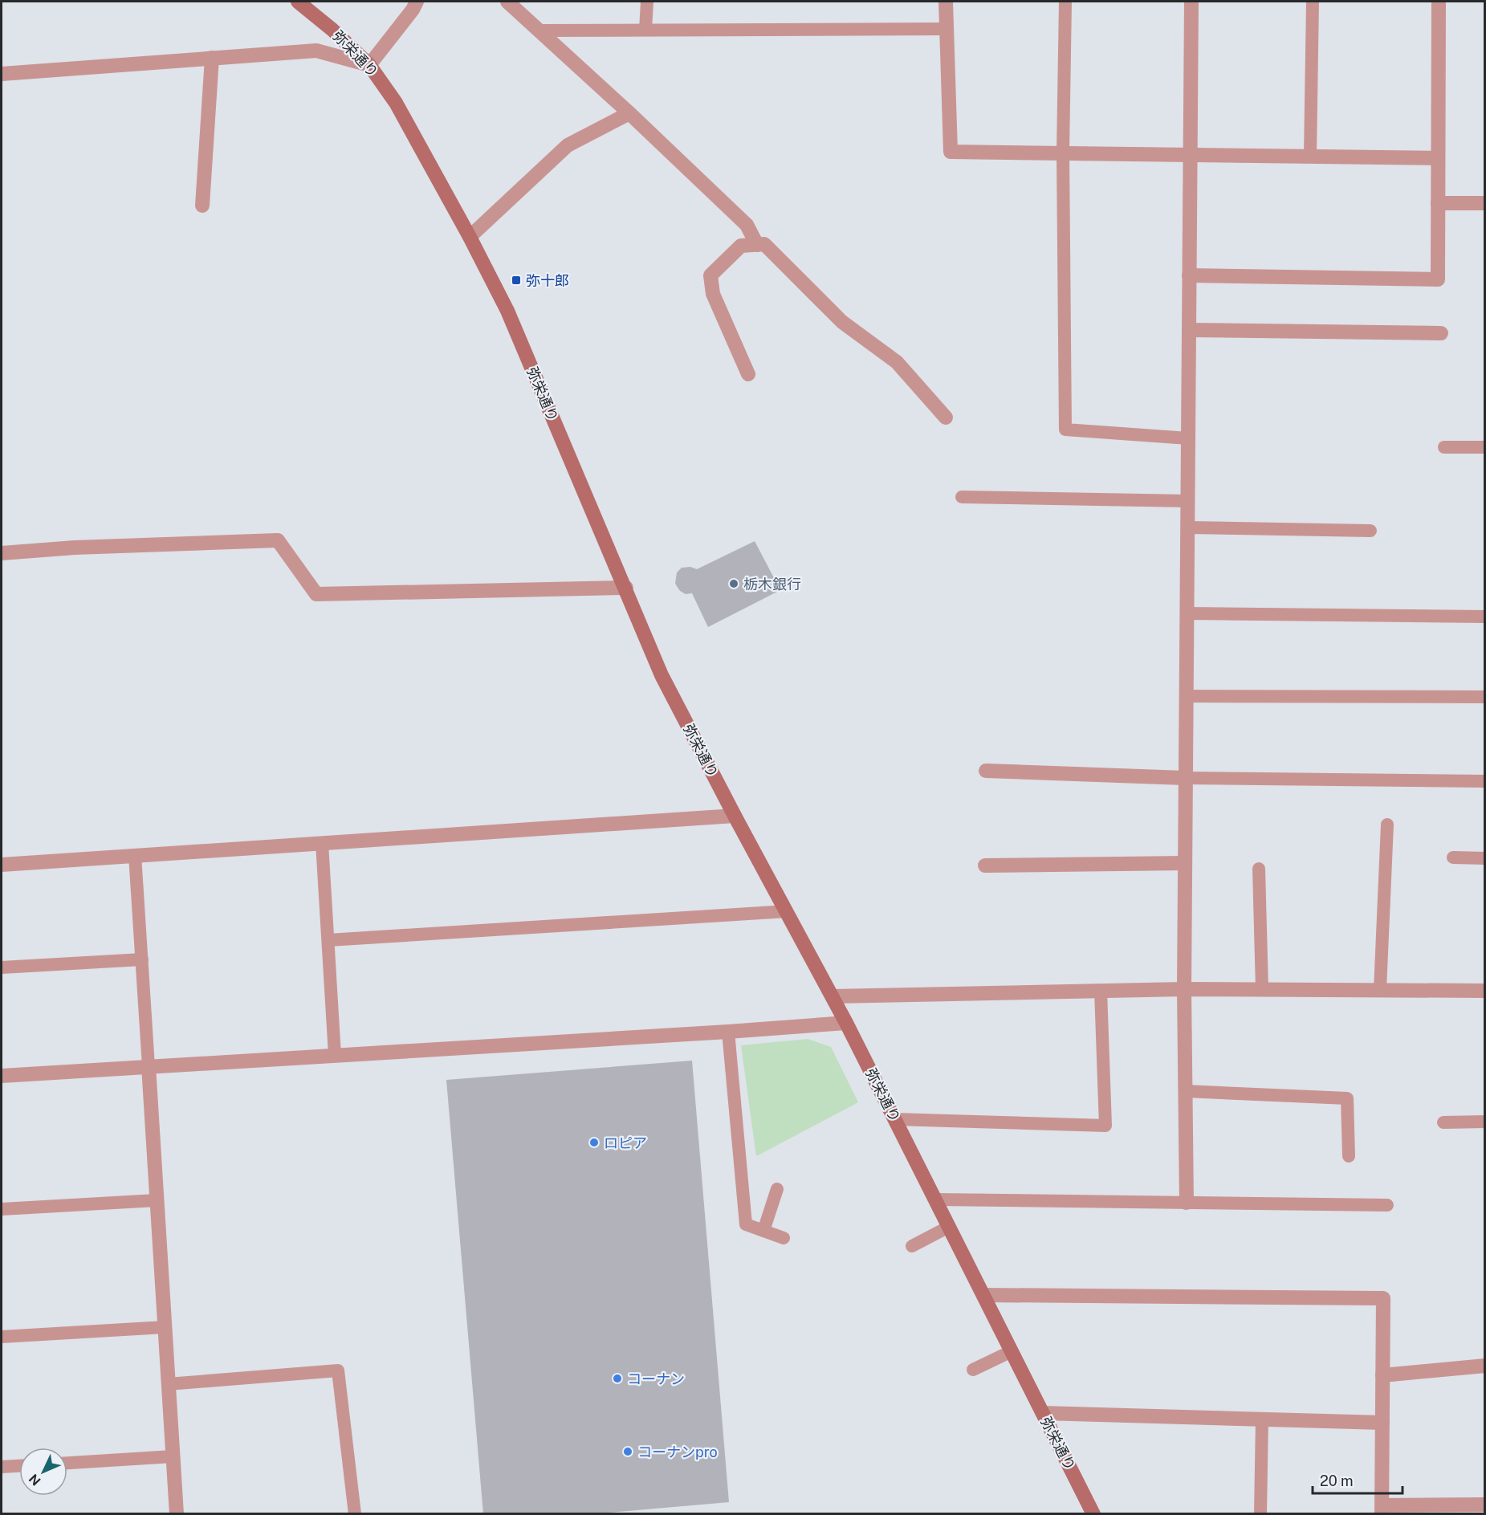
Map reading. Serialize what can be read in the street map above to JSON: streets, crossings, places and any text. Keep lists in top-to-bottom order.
{
  "streets": {
    "street": ["弥栄通り"]
  },
  "places": {
    "transit": ["弥十郎"],
    "other": [
      "栃木銀行",
      "ロピア",
      "コーナン",
      "コーナンpro"
    ]
  },
  "scale_bar": "20 m",
  "north": "bottom left"
}
